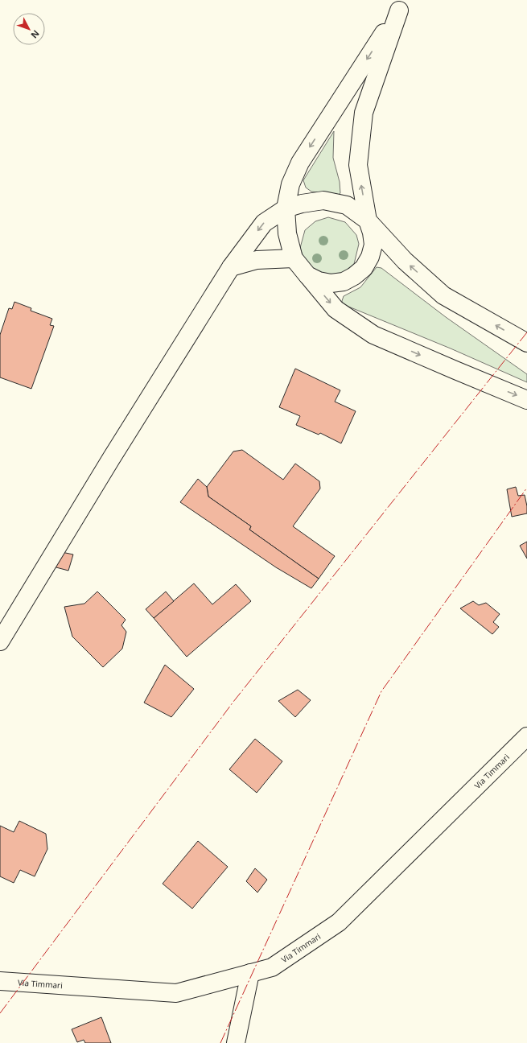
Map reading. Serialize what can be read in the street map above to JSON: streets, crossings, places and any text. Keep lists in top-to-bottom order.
{
  "streets": {
    "main road": ["Via Timmari"]
  },
  "north": "bottom right"
}
